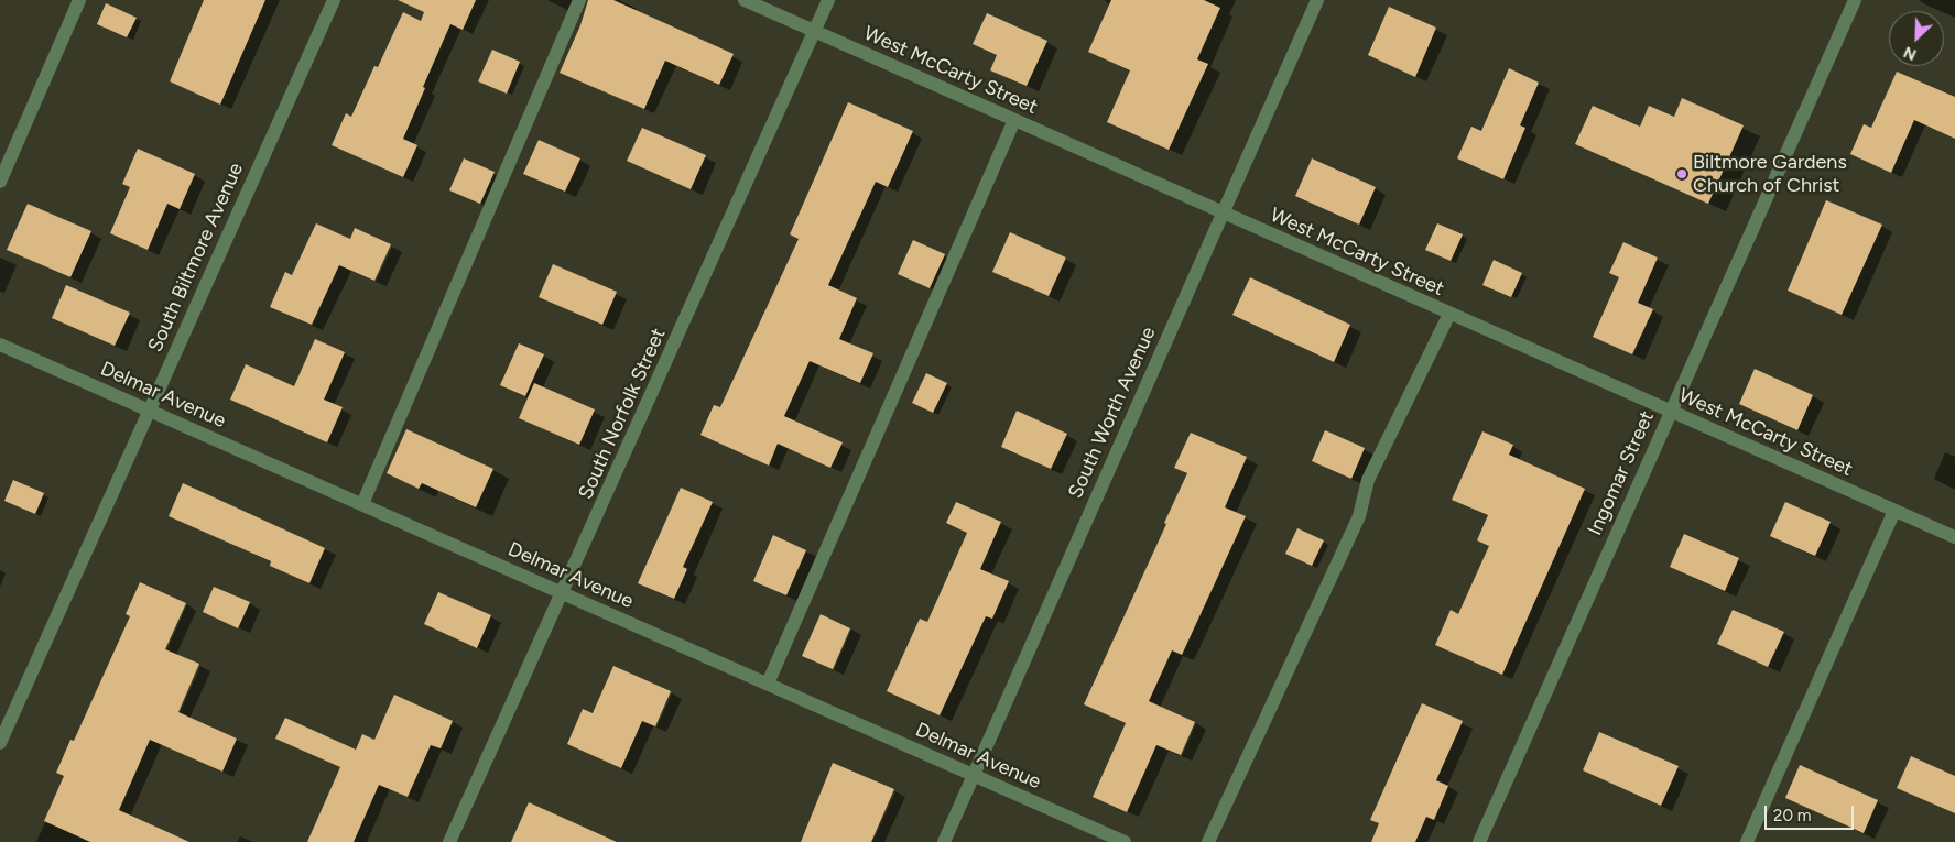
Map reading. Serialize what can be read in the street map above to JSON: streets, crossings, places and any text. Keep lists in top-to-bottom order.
{
  "streets": {
    "street": [
      "West McCarty Street",
      "South Biltmore Avenue",
      "Delmar Avenue",
      "South Worth Avenue",
      "South Norfolk Street",
      "Ingomar Street"
    ]
  },
  "crossings": [
    ["West McCarty Street", "South Worth Avenue"],
    ["West McCarty Street", "South Norfolk Street"],
    ["West McCarty Street", "Ingomar Street"],
    ["South Biltmore Avenue", "Delmar Avenue"],
    ["Delmar Avenue", "South Worth Avenue"],
    ["Delmar Avenue", "South Norfolk Street"]
  ],
  "places": ["Biltmore Gardens Church of Christ"],
  "scale_bar": "20 m",
  "north": "bottom left"
}
